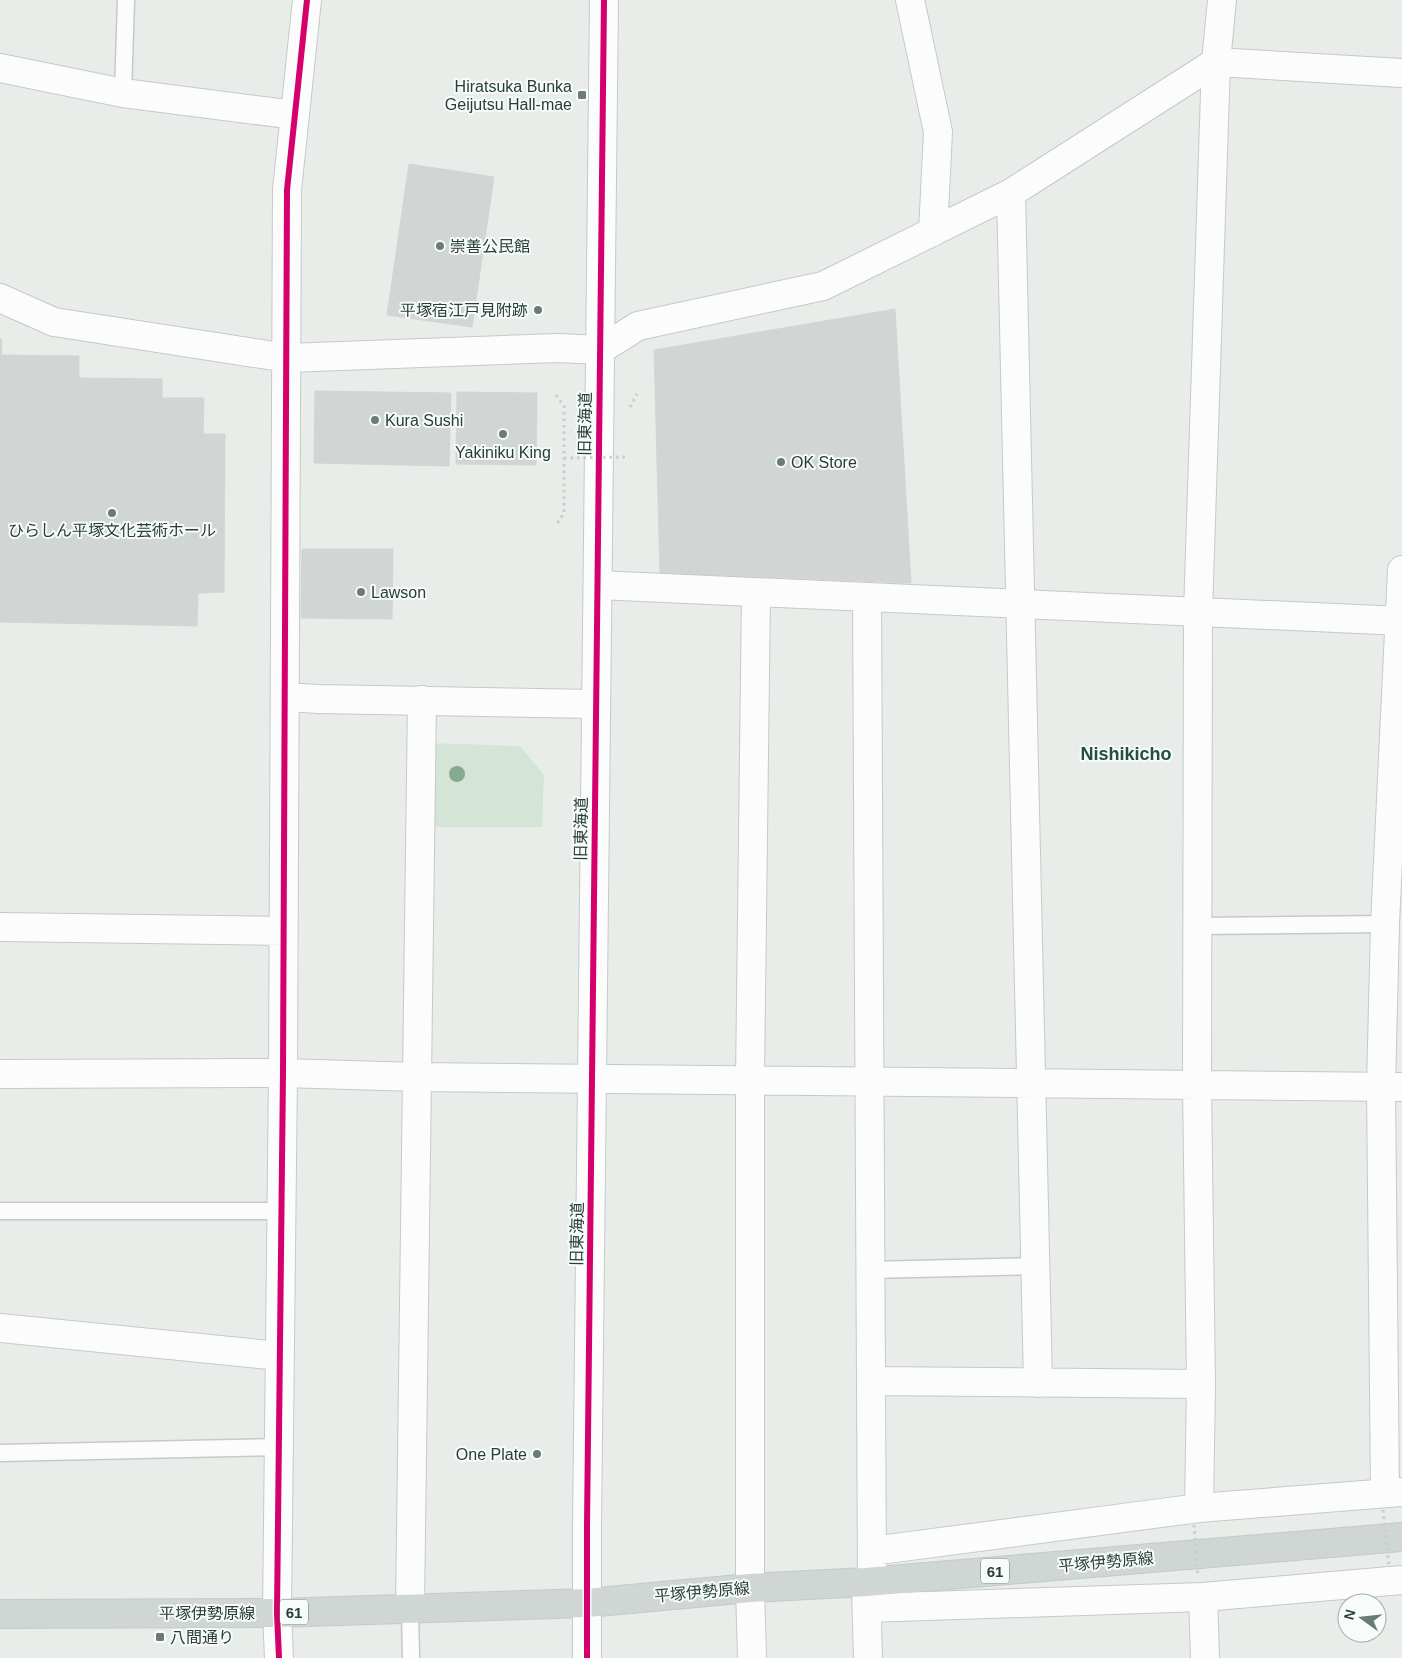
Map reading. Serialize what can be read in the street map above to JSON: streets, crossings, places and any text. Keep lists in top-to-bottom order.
{
  "streets": {
    "main road": ["平塚伊勢原線", "61"],
    "street": ["旧東海道"]
  },
  "crossings": [
    ["旧東海道", "平塚伊勢原線"]
  ],
  "districts": ["Nishikicho"],
  "places": {
    "transit": ["Hiratsuka Bunka Geijutsu Hall-mae", "八間通り"],
    "other": [
      "崇善公民館",
      "平塚宿江戸見附跡",
      "Kura Sushi",
      "Yakiniku King",
      "OK Store",
      "ひらしん平塚文化芸術ホール",
      "Lawson",
      "One Plate"
    ]
  },
  "north": "left"
}
